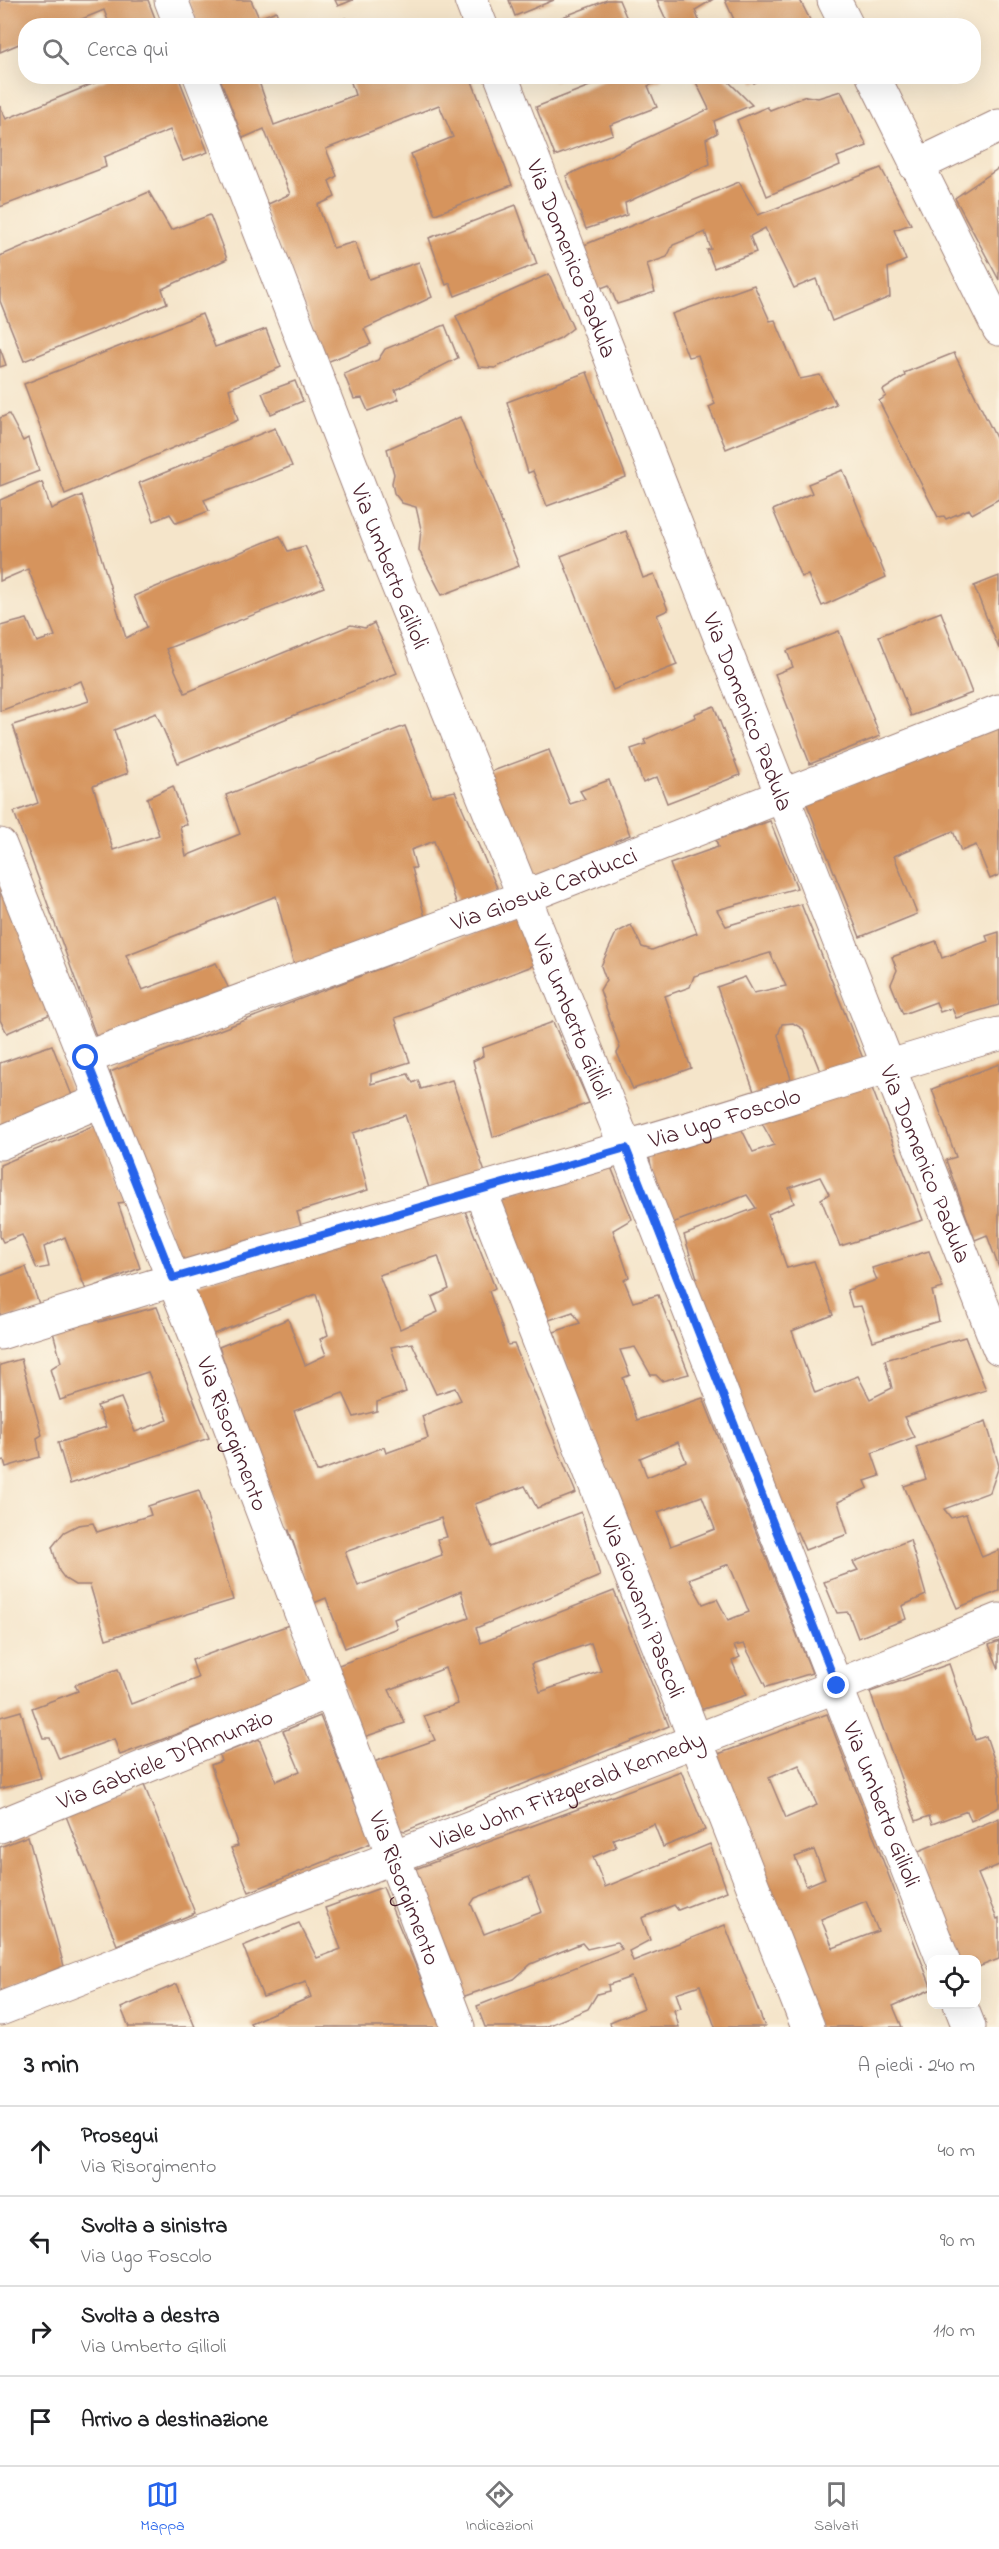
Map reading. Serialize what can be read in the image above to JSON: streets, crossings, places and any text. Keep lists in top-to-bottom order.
{
  "streets": {
    "street": [
      "Via Domenico Padula",
      "Via Umberto Gilioli",
      "Via Giosuè Carducci",
      "Via Ugo Foscolo",
      "Via Risorgimento",
      "Via Giovanni Pascoli",
      "Via Gabriele D'Annunzio",
      "Viale John Fitzgerald Kennedy"
    ]
  },
  "crossings": [
    ["Via Domenico Padula", "Via Giosuè Carducci"],
    ["Via Domenico Padula", "Via Ugo Foscolo"],
    ["Via Umberto Gilioli", "Via Giosuè Carducci"],
    ["Via Umberto Gilioli", "Via Ugo Foscolo"],
    ["Via Umberto Gilioli", "Viale John Fitzgerald Kennedy"],
    ["Via Giosuè Carducci", "Via Risorgimento"],
    ["Via Ugo Foscolo", "Via Risorgimento"],
    ["Via Ugo Foscolo", "Via Giovanni Pascoli"],
    ["Via Risorgimento", "Via Gabriele D'Annunzio"],
    ["Via Risorgimento", "Viale John Fitzgerald Kennedy"],
    ["Via Giovanni Pascoli", "Viale John Fitzgerald Kennedy"]
  ],
  "page": {
    "search": "Cerca qui",
    "heading": ["3 min", "A piedi · 240 m"],
    "list": [
      ["Prosegui", "Via Risorgimento", "40 m"],
      ["Svolta a sinistra", "Via Ugo Foscolo", "90 m"],
      ["Svolta a destra", "Via Umberto Gilioli", "110 m"],
      "Arrivo a destinazione"
    ],
    "nav": ["Mappa", "Indicazioni", "Salvati"]
  }
}
